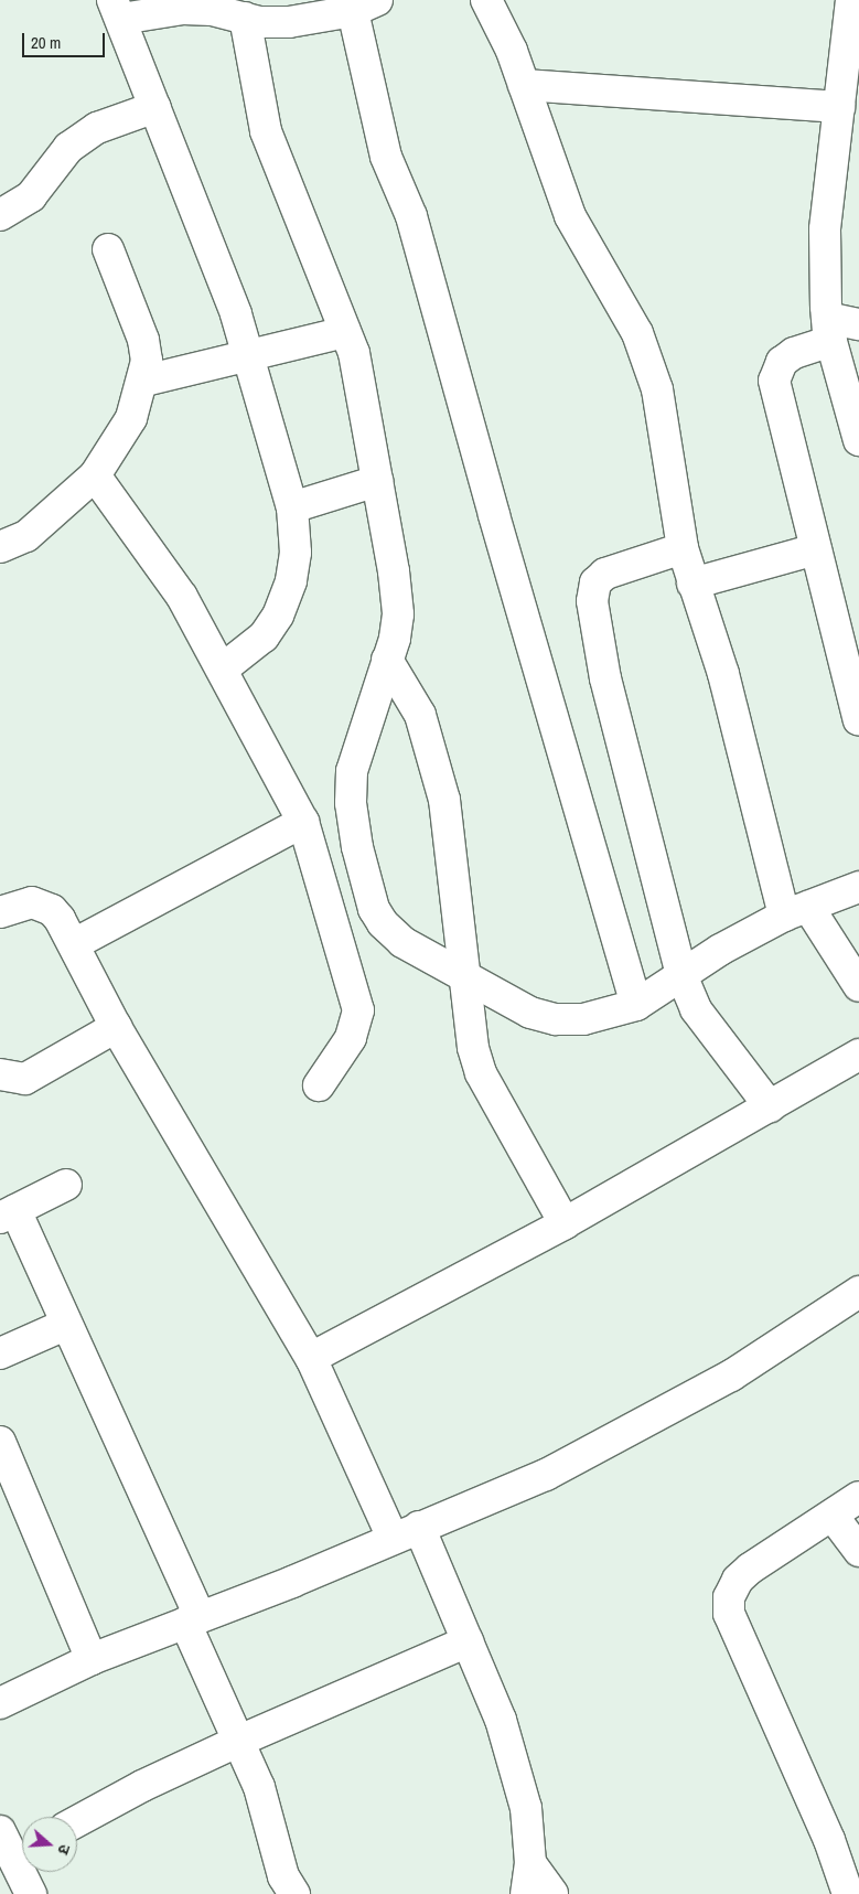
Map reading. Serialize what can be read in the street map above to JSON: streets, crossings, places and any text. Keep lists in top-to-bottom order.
{
  "scale_bar": "20 m",
  "north": "right"
}
